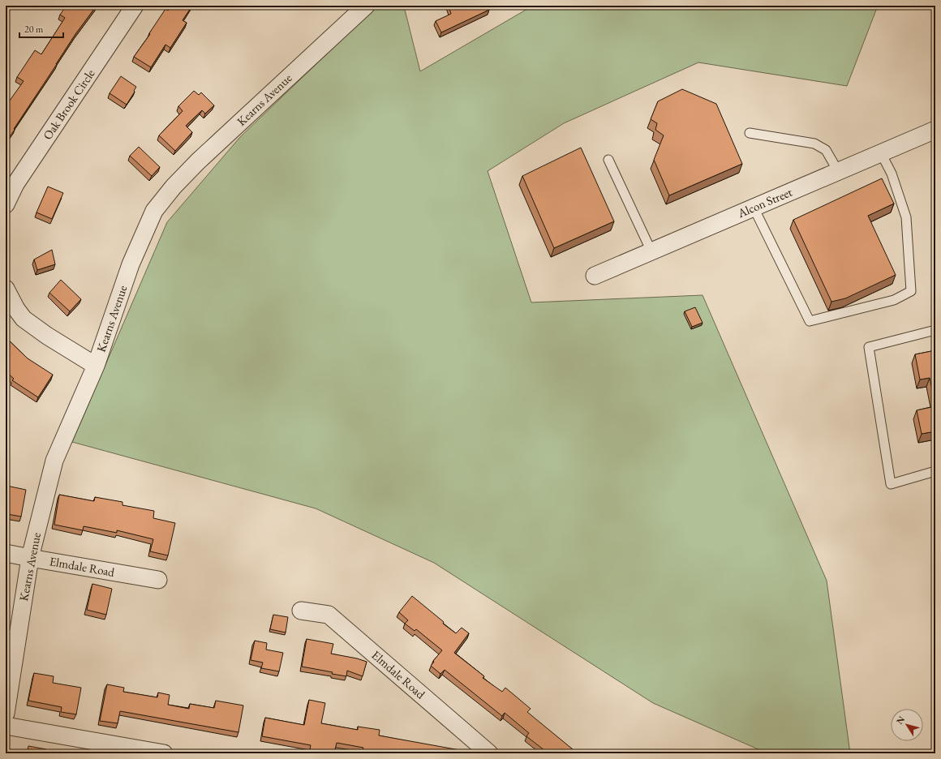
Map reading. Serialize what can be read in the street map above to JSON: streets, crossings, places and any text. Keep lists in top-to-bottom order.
{
  "streets": {
    "street": [
      "Kearns Avenue",
      "Oak Brook Circle",
      "Alcon Street",
      "Elmdale Road"
    ]
  },
  "crossings": [
    ["Kearns Avenue", "Elmdale Road"]
  ],
  "scale_bar": "20 m",
  "north": "top left"
}
